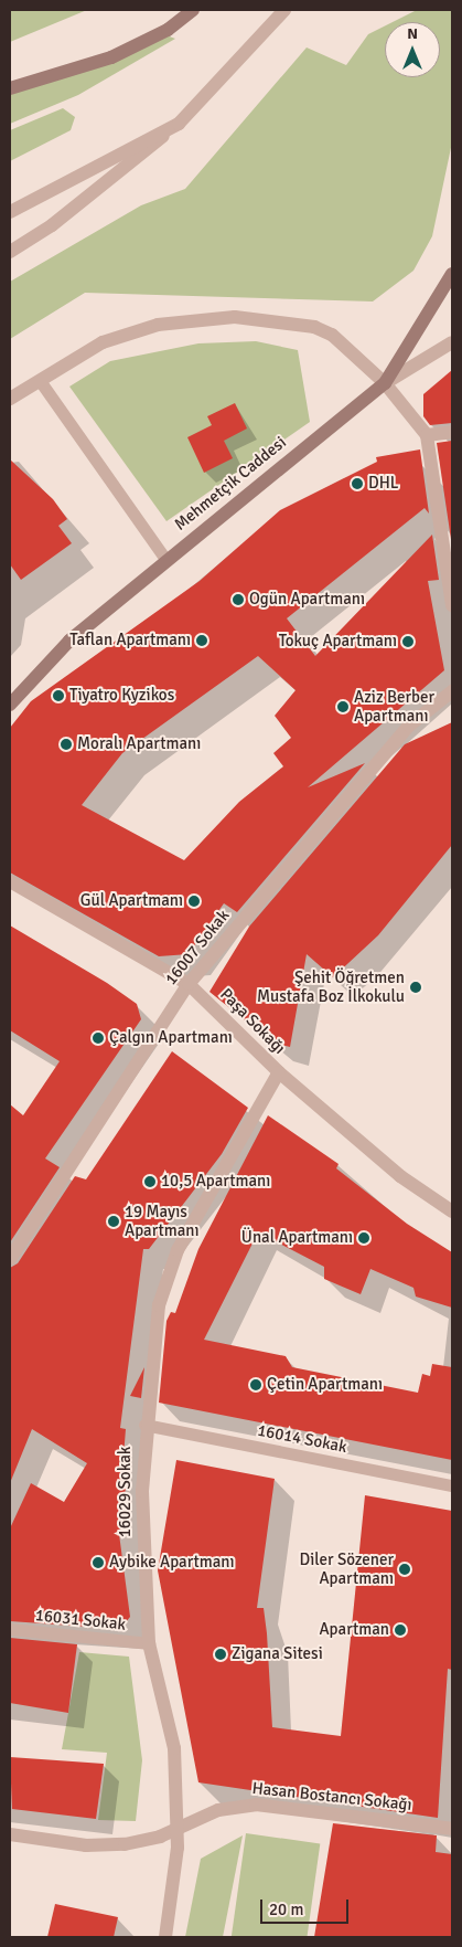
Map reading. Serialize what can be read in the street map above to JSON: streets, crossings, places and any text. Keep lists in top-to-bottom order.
{
  "streets": {
    "main road": ["Mehmetçik Caddesi"],
    "street": [
      "16007 Sokak",
      "Paşa Sokağı",
      "16029 Sokak",
      "Hasan Bostancı Sokağı"
    ],
    "lane": ["16014 Sokak", "16031 Sokak"]
  },
  "crossings": [
    ["16007 Sokak", "Paşa Sokağı"],
    ["Paşa Sokağı", "16029 Sokak"],
    ["16014 Sokak", "16029 Sokak"],
    ["16029 Sokak", "16031 Sokak"],
    ["16029 Sokak", "Hasan Bostancı Sokağı"]
  ],
  "places": [
    "DHL",
    "Ogün Apartmanı",
    "Taflan Apartmanı",
    "Tokuç Apartmanı",
    "Tiyatro Kyzikos",
    "Aziz Berber Apartmanı",
    "Moralı Apartmanı",
    "Gül Apartmanı",
    "Şehit Öğretmen Mustafa Boz İlkokulu",
    "Çalgın Apartmanı",
    "10,5 Apartmanı",
    "19 Mayıs Apartmanı",
    "Ünal Apartmanı",
    "Çetin Apartmanı",
    "Aybike Apartmanı",
    "Diler Sözener Apartmanı",
    "Apartman",
    "Zigana Sitesi"
  ],
  "scale_bar": "20 m",
  "north": "top"
}
